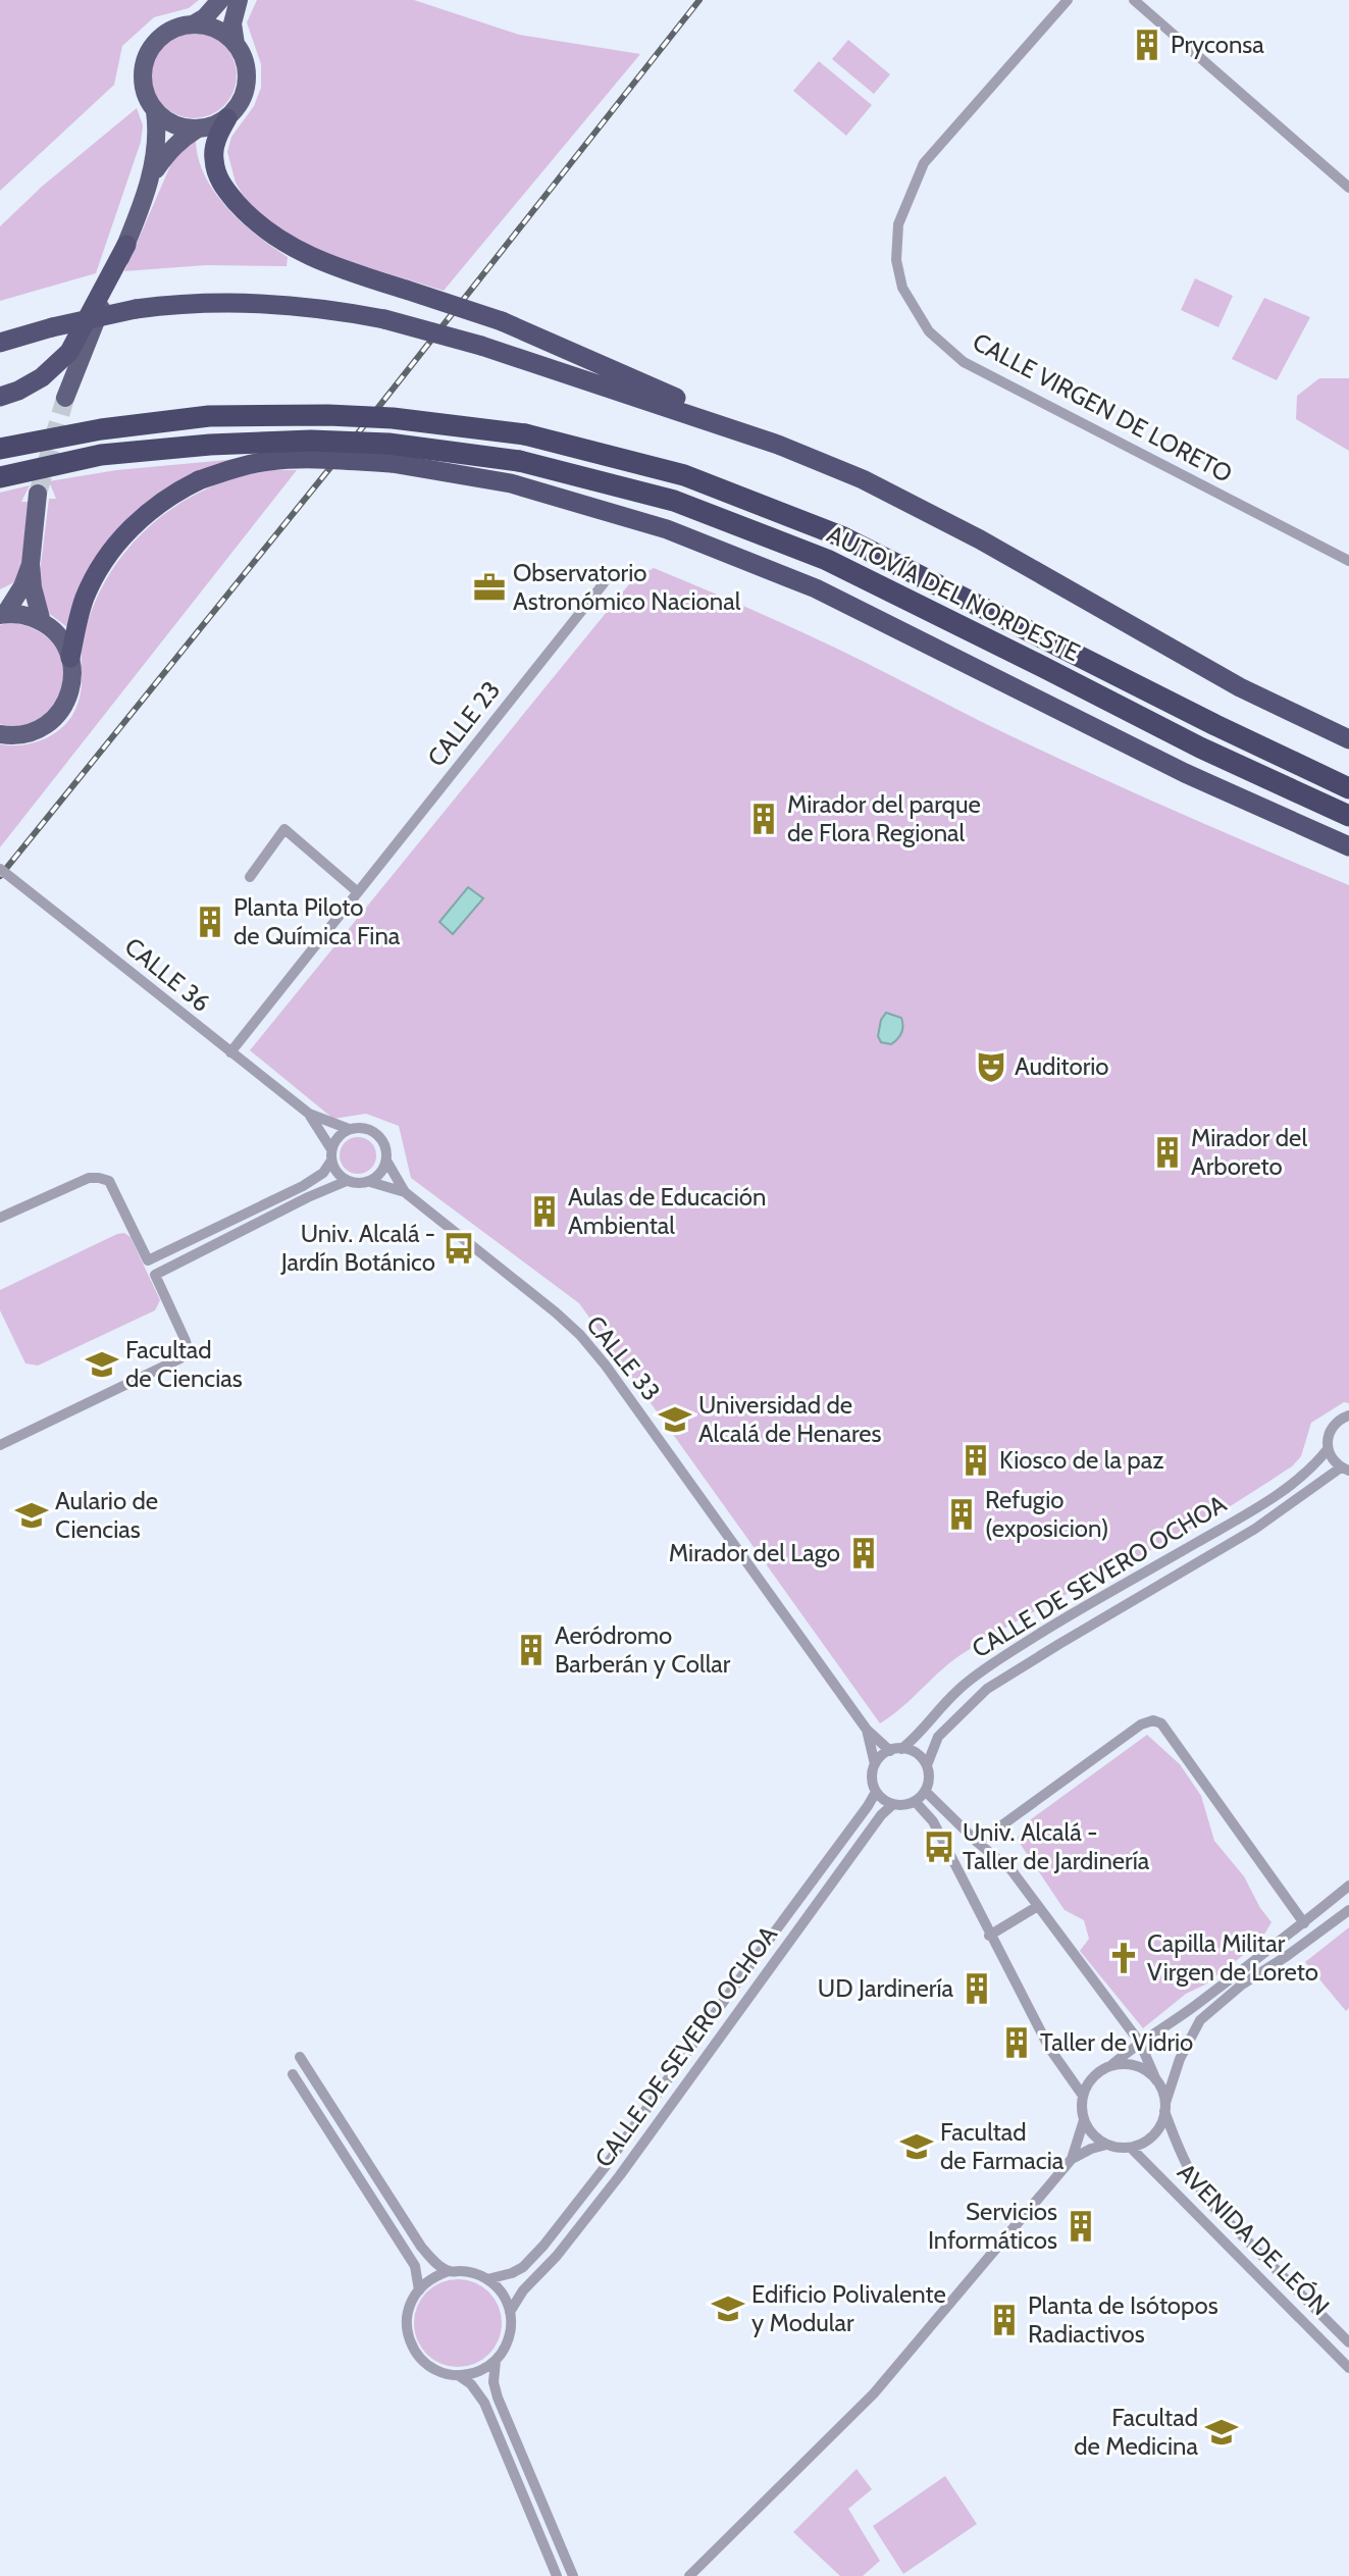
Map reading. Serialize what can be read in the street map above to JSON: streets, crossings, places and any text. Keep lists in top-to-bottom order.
{
  "streets": {
    "highway": ["AUTOVÍA DEL NORDESTE"],
    "street": [
      "CALLE VIRGEN DE LORETO",
      "CALLE 23",
      "CALLE 36",
      "CALLE 33",
      "CALLE DE SEVERO OCHOA",
      "AVENIDA DE LEÓN"
    ]
  },
  "crossings": [
    ["CALLE 23", "CALLE 36"],
    ["CALLE 36", "CALLE 33"],
    ["CALLE 33", "CALLE DE SEVERO OCHOA"]
  ],
  "places": {
    "building": [
      "Pryconsa",
      "Mirador del parque de Flora Regional",
      "Planta Piloto de Química Fina",
      "Mirador del Arboreto",
      "Aulas de Educación Ambiental",
      "Kiosco de la paz",
      "Refugio (exposicion)",
      "Mirador del Lago",
      "Aeródromo Barberán y Collar",
      "UD Jardinería",
      "Taller de Vidrio",
      "Servicios Informáticos",
      "Planta de Isótopos Radiactivos"
    ],
    "office": ["Observatorio Astronómico Nacional"],
    "theatre": ["Auditorio"],
    "bus stop": ["Univ. Alcalá - Jardín Botánico", "Univ. Alcalá - Taller de Jardinería"],
    "school or university": [
      "Facultad de Ciencias",
      "Universidad de Alcalá de Henares",
      "Aulario de Ciencias",
      "Facultad de Farmacia",
      "Edificio Polivalente y Modular",
      "Facultad de Medicina"
    ],
    "church": ["Capilla Militar Virgen de Loreto"]
  }
}
